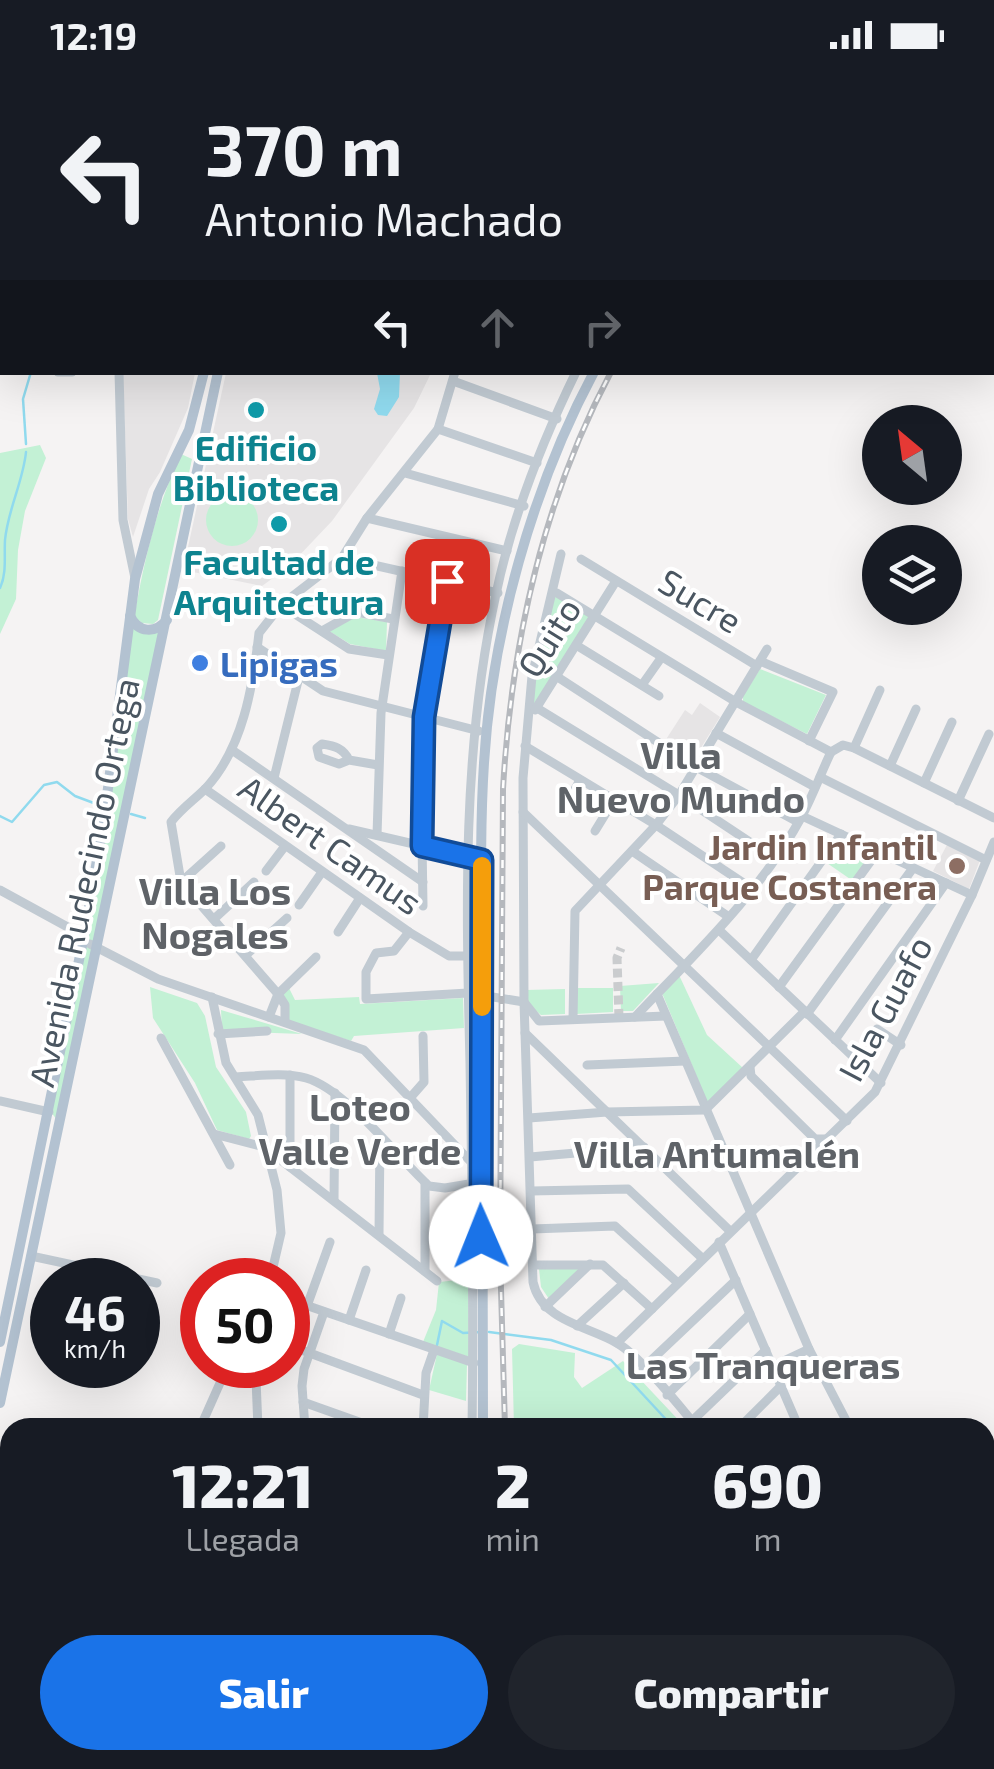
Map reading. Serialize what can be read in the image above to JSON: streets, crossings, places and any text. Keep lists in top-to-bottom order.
{
  "streets": {
    "main road": ["Avenida Rudecindo Ortega"],
    "street": [
      "Sucre",
      "Quito",
      "Albert Camus",
      "Isla Guafo"
    ]
  },
  "crossings": [
    ["Sucre", "Quito"]
  ],
  "districts": [
    "Villa Nuevo Mundo",
    "Villa Los Nogales",
    "Loteo Valle Verde",
    "Villa Antumalén",
    "Las Tranqueras"
  ],
  "places": [
    "Edificio Biblioteca",
    "Facultad de Arquitectura",
    "Lipigas",
    "Jardin Infantil Parque Costanera"
  ],
  "north": "top left",
  "page": {
    "status": "12:19",
    "turn": ["370 m", "Antonio Machado"],
    "speed": "46 km/h",
    "limit": "50",
    "eta": [
      "12:21",
      "Llegada",
      "2",
      "min",
      "690",
      "m"
    ],
    "buttons": ["Salir", "Compartir"]
  }
}
